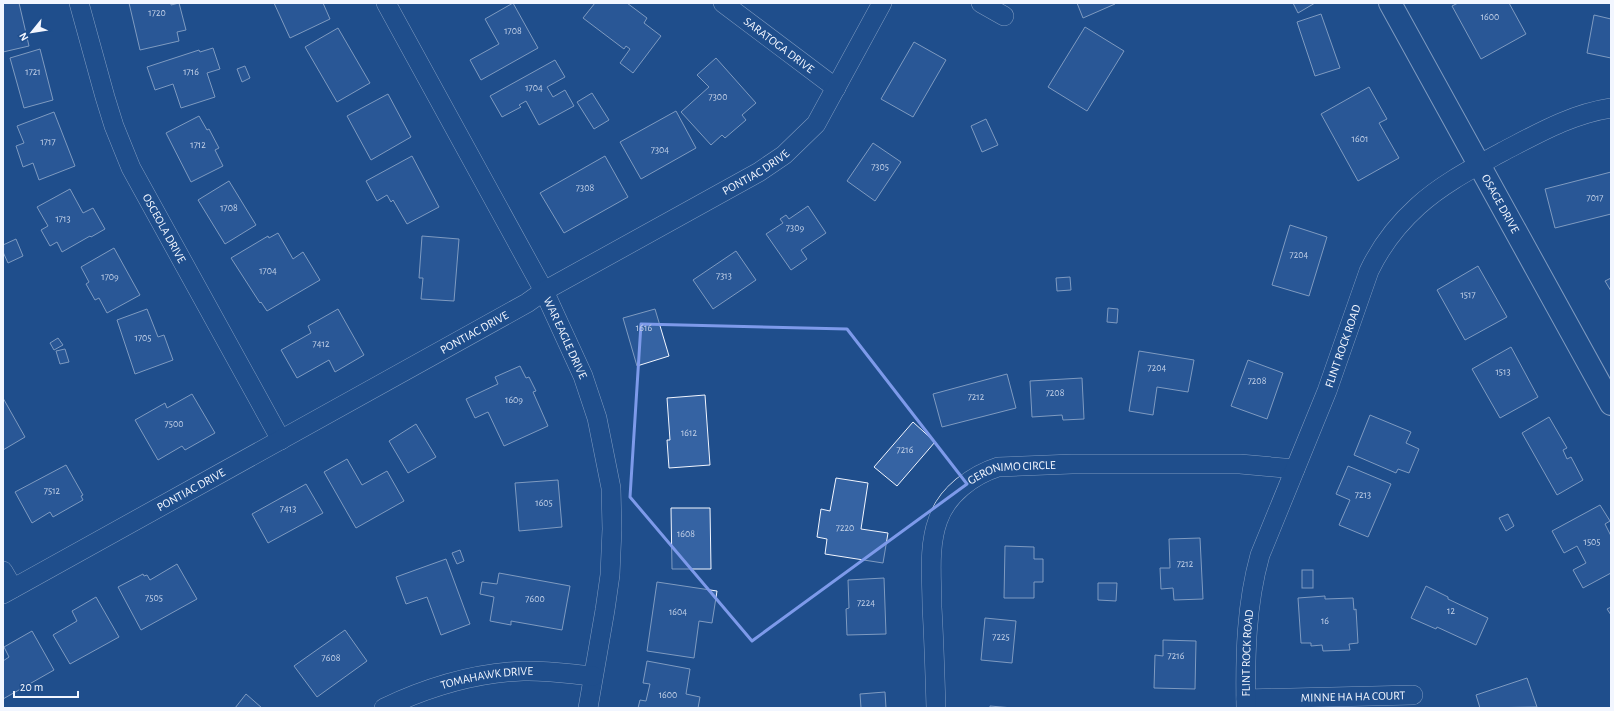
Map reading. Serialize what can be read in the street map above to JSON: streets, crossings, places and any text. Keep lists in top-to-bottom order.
{
  "streets": {
    "street": [
      "SARATOGA DRIVE",
      "PONTIAC DRIVE",
      "OSAGE DRIVE",
      "OSCEOLA DRIVE",
      "WAR EAGLE DRIVE",
      "FLINT ROCK ROAD",
      "GERONIMO CIRCLE",
      "TOMAHAWK DRIVE",
      "MINNE HA HA COURT"
    ]
  },
  "crossings": [
    ["SARATOGA DRIVE", "PONTIAC DRIVE"],
    ["PONTIAC DRIVE", "OSCEOLA DRIVE"],
    ["PONTIAC DRIVE", "WAR EAGLE DRIVE"],
    ["OSAGE DRIVE", "FLINT ROCK ROAD"],
    ["WAR EAGLE DRIVE", "TOMAHAWK DRIVE"],
    ["FLINT ROCK ROAD", "GERONIMO CIRCLE"],
    ["FLINT ROCK ROAD", "MINNE HA HA COURT"]
  ],
  "house_numbers": [
    "1720",
    "1600",
    "1708",
    "1721",
    "1716",
    "1704",
    "7300",
    "1601",
    "1717",
    "1712",
    "7304",
    "7305",
    "7308",
    "7017",
    "1708",
    "1713",
    "7309",
    "7204",
    "1704",
    "7313",
    "1709",
    "1517",
    "1616",
    "1705",
    "7412",
    "7204",
    "1513",
    "7208",
    "7208",
    "7212",
    "1609",
    "7500",
    "1612",
    "7216",
    "7512",
    "7213",
    "1605",
    "7413",
    "7220",
    "1608",
    "1505",
    "7212",
    "7505",
    "7600",
    "7224",
    "12",
    "1604",
    "16",
    "7225",
    "7216",
    "7608",
    "1600"
  ],
  "scale_bar": "20 m",
  "north": "bottom left"
}
